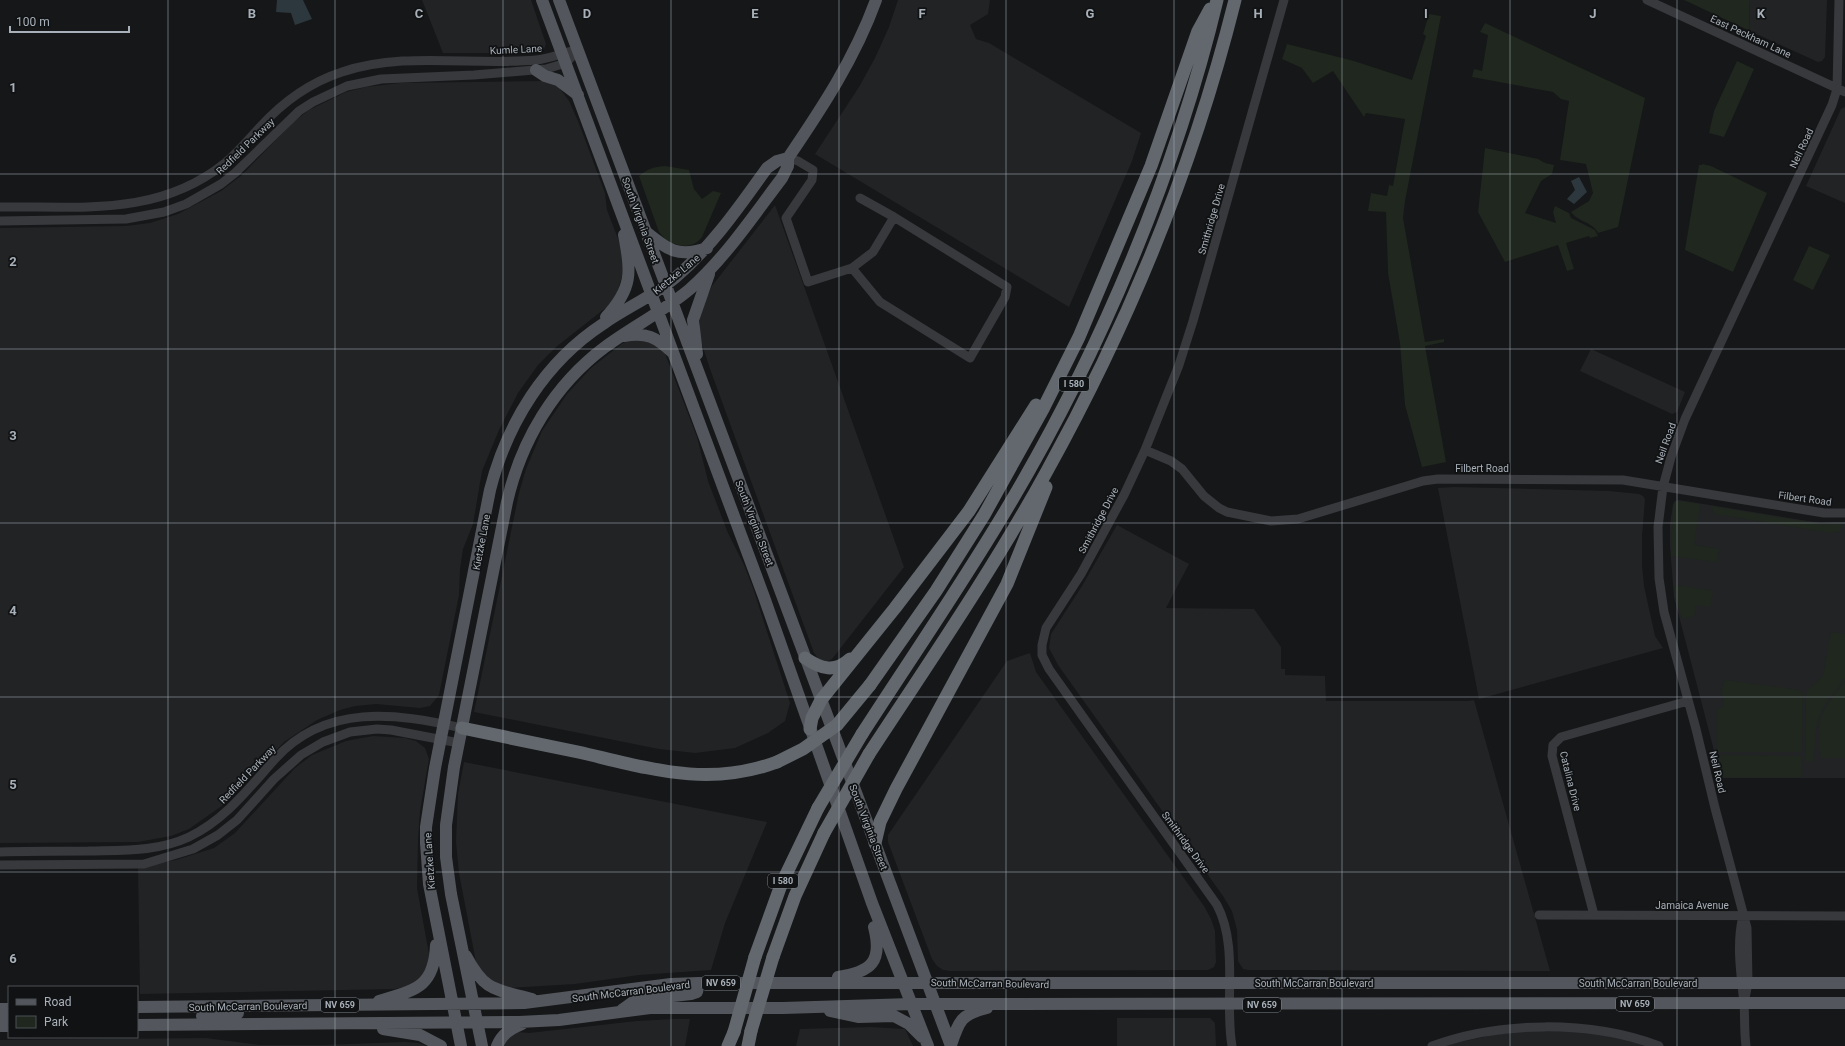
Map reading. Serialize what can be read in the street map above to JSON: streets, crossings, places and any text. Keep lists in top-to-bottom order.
{
  "streets": {
    "highway": ["I 580"],
    "main road": [
      "South Virginia Street",
      "Kietzke Lane",
      "NV 659",
      "South McCarran Boulevard"
    ],
    "street": [
      "East Peckham Lane",
      "Kumle Lane",
      "Redfield Parkway",
      "Neil Road",
      "Smithridge Drive",
      "Filbert Road",
      "Catalina Drive",
      "Jamaica Avenue"
    ]
  },
  "crossings": [
    ["East Peckham Lane", "Neil Road"],
    ["Kumle Lane", "Redfield Parkway"],
    ["Kumle Lane", "South Virginia Street"],
    ["Redfield Parkway", "Kietzke Lane"],
    ["Neil Road", "Filbert Road"],
    ["Neil Road", "Catalina Drive"],
    ["Neil Road", "Jamaica Avenue"],
    ["Neil Road", "South McCarran Boulevard"],
    ["Smithridge Drive", "Filbert Road"],
    ["Smithridge Drive", "South McCarran Boulevard"],
    ["South Virginia Street", "Kietzke Lane"],
    ["South Virginia Street", "South McCarran Boulevard"],
    ["Kietzke Lane", "South McCarran Boulevard"],
    ["Catalina Drive", "Jamaica Avenue"]
  ],
  "legend": ["Road", "Park"],
  "scale_bar": "100 m",
  "grid": {
    "columns": [
      "B",
      "C",
      "D",
      "E",
      "F",
      "G",
      "H",
      "I",
      "J",
      "K"
    ],
    "rows": [
      "1",
      "2",
      "3",
      "4",
      "5",
      "6"
    ]
  }
}
